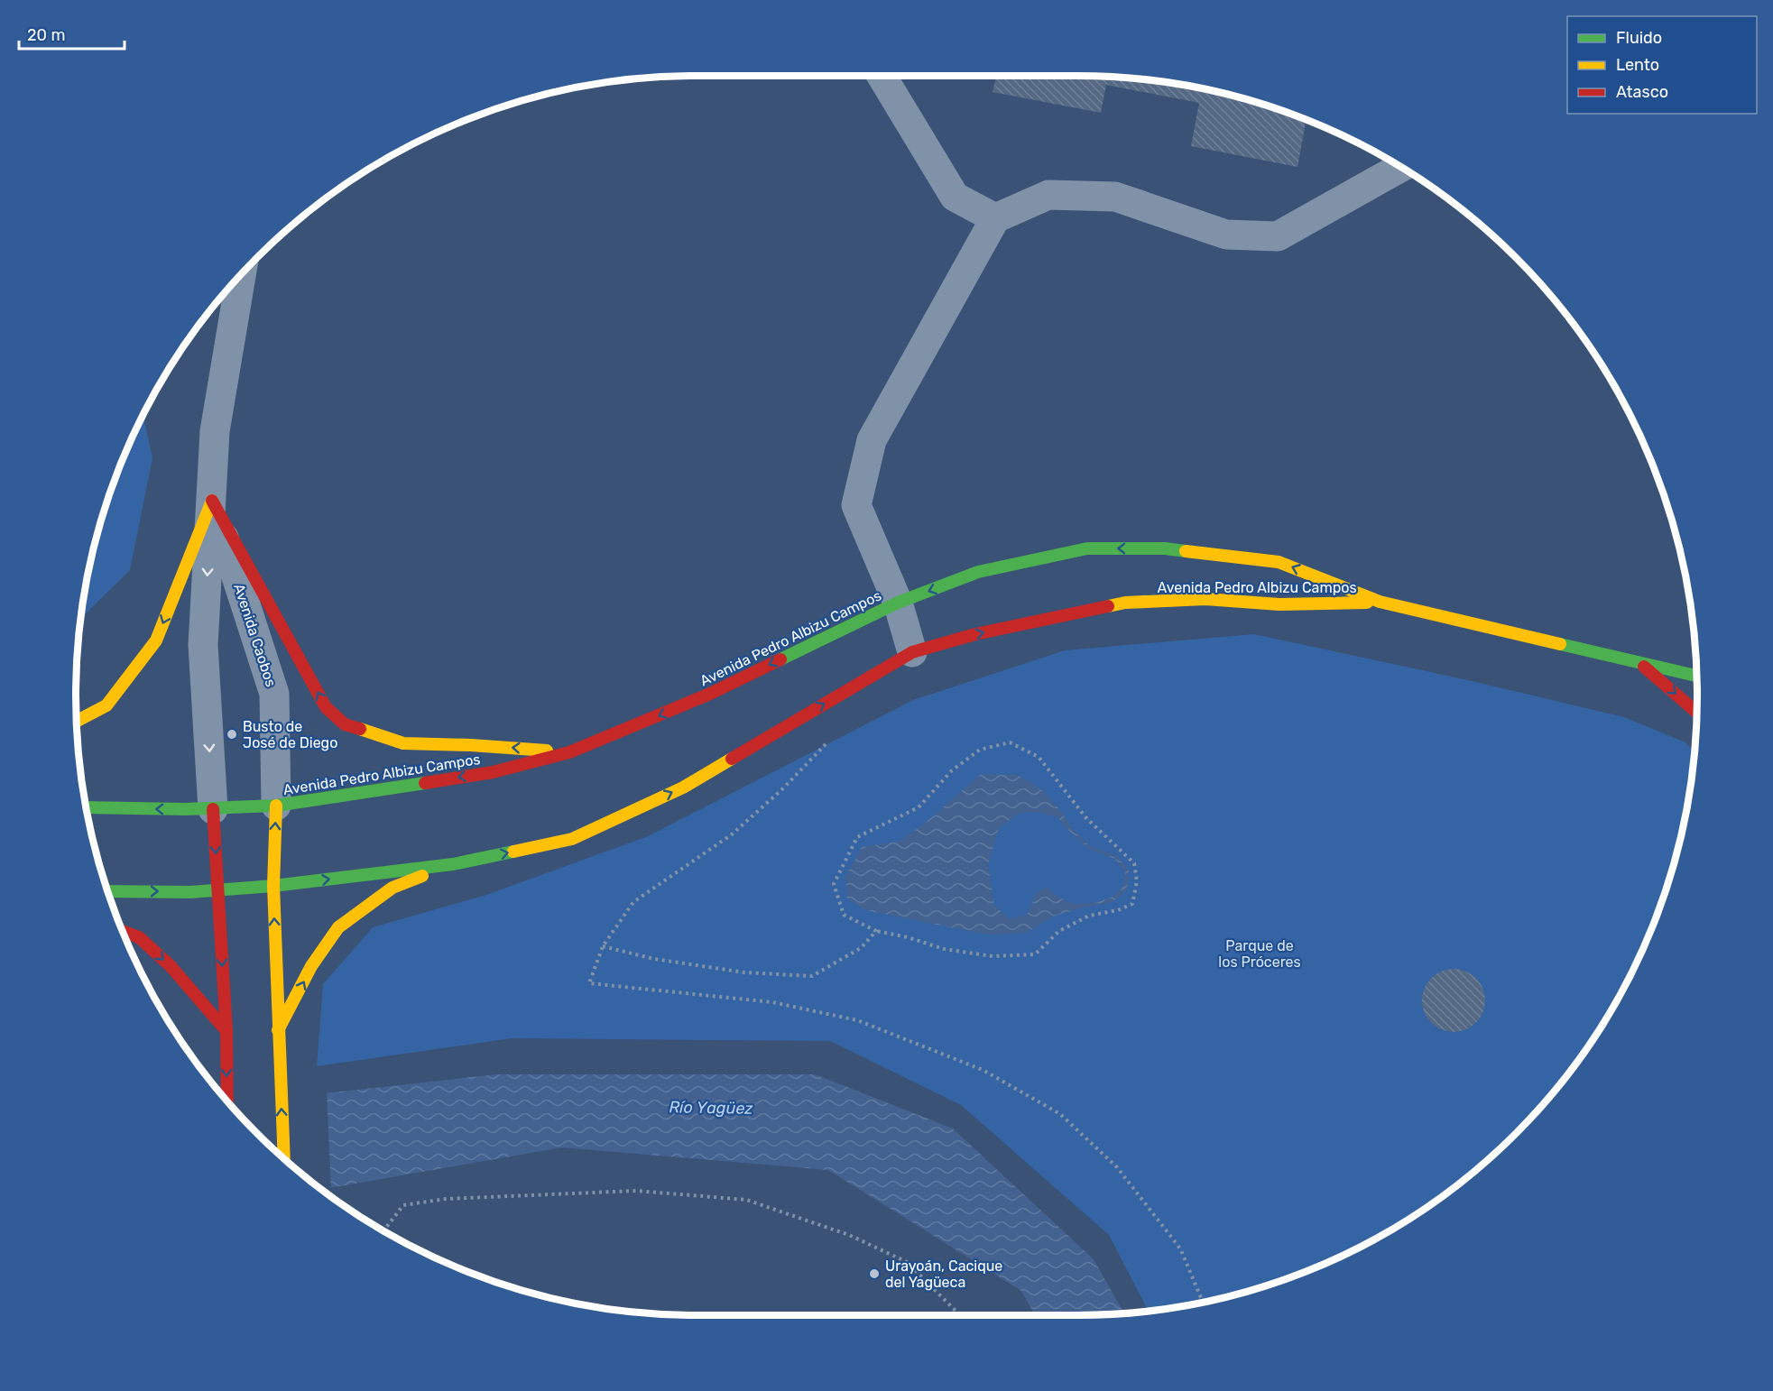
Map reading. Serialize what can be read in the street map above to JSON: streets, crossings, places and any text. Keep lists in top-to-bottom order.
{
  "streets": {
    "main road": ["Avenida Pedro Albizu Campos"],
    "street": ["Avenida Caobos"]
  },
  "crossings": [
    ["Avenida Pedro Albizu Campos", "Avenida Caobos"]
  ],
  "water": ["Río Yagüez"],
  "parks": ["Parque de los Próceres"],
  "places": ["Busto de José de Diego", "Urayoán, Cacique del Yagüeca"],
  "legend": ["Fluido", "Lento", "Atasco"],
  "scale_bar": "20 m"
}
